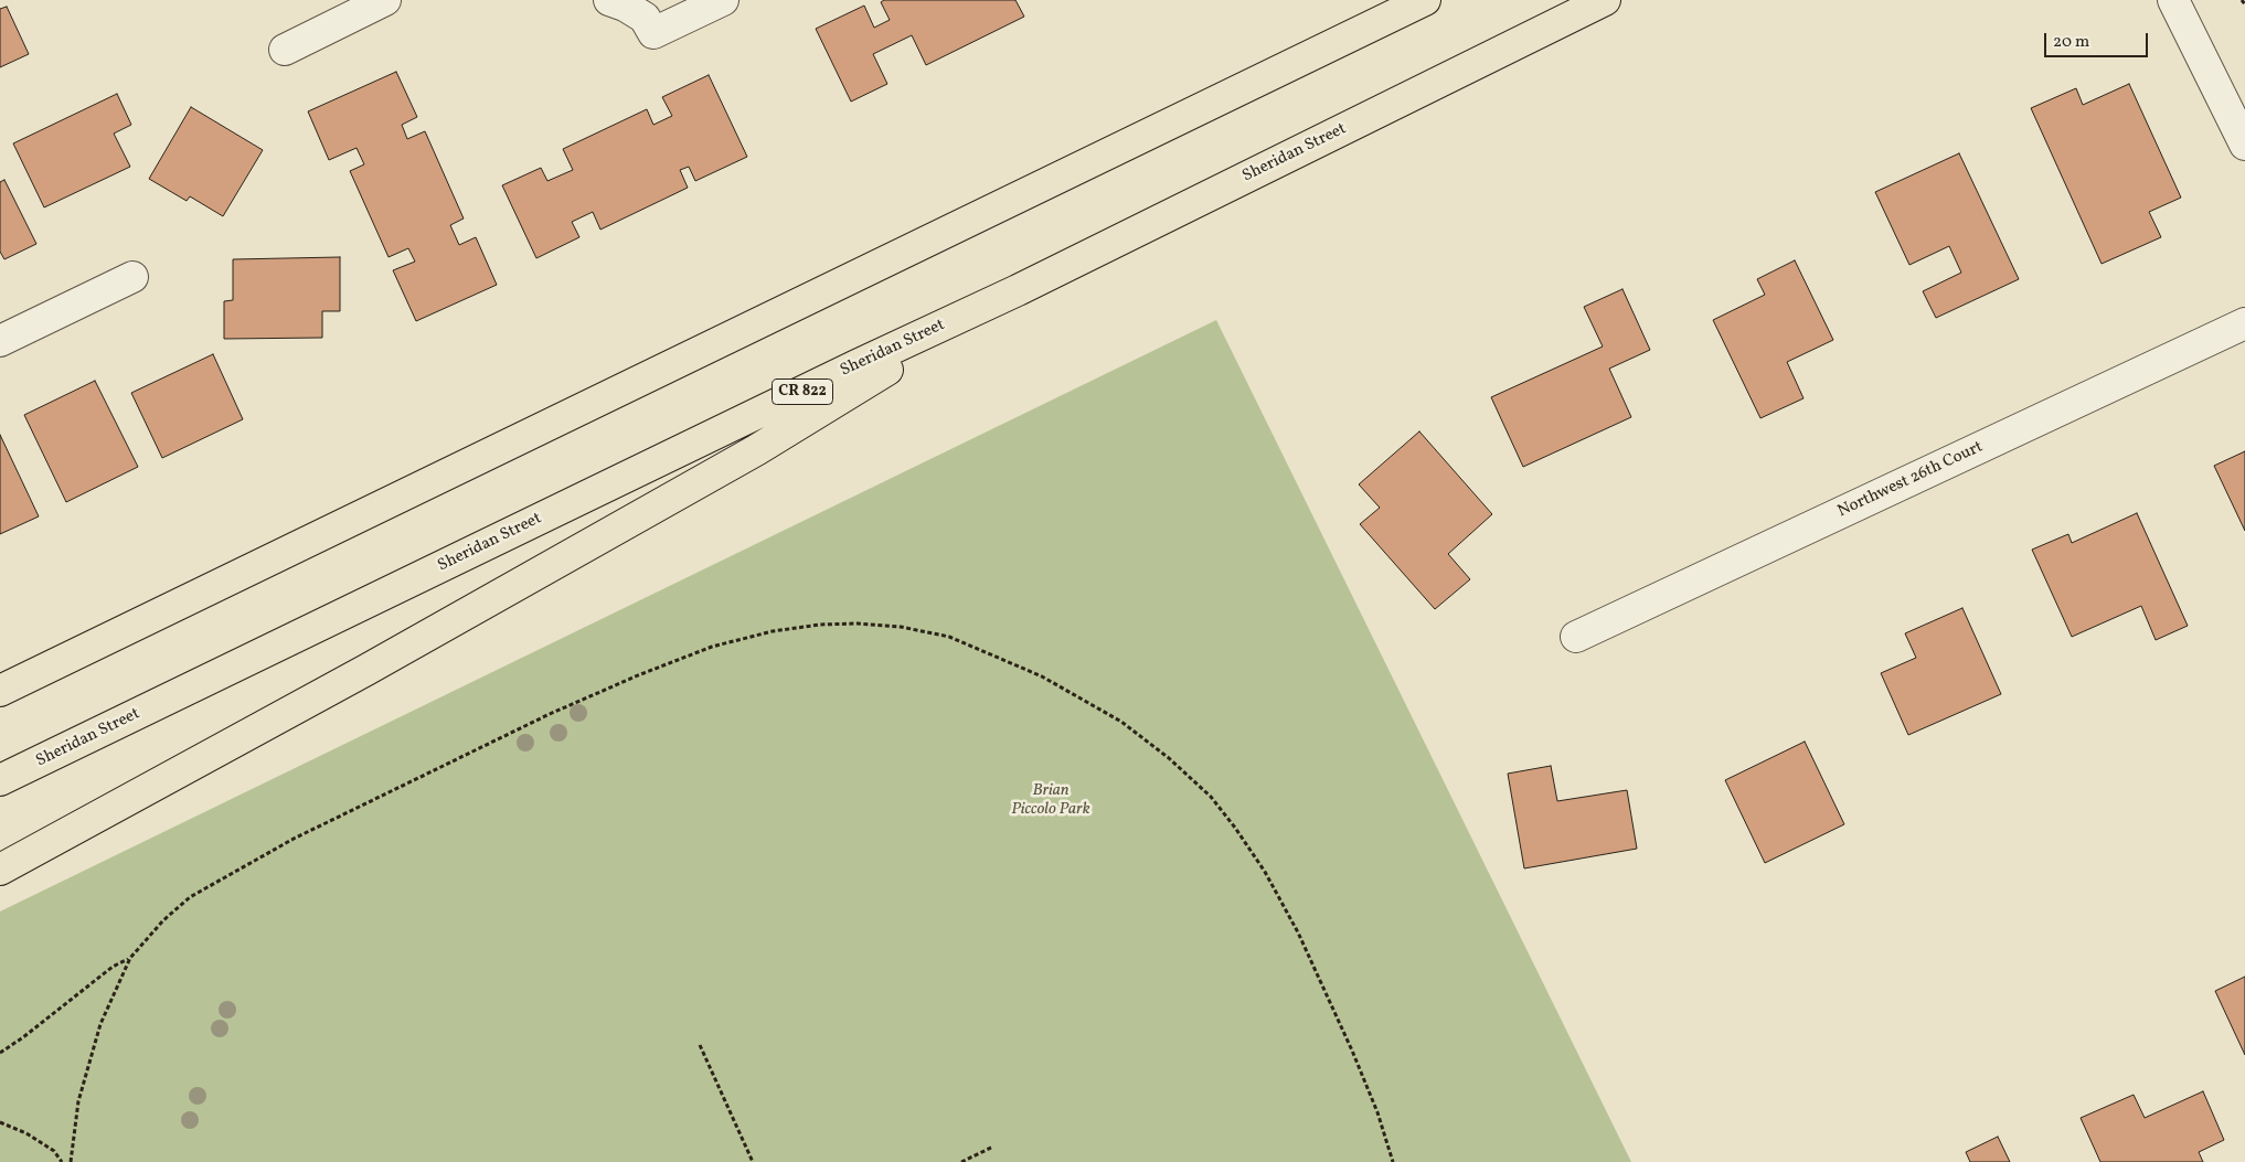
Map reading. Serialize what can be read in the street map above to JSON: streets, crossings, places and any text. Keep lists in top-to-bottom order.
{
  "streets": {
    "main road": ["Sheridan Street", "CR 822"],
    "street": ["Northwest 26th Court"]
  },
  "parks": ["Brian Piccolo Park"],
  "scale_bar": "20 m"
}
